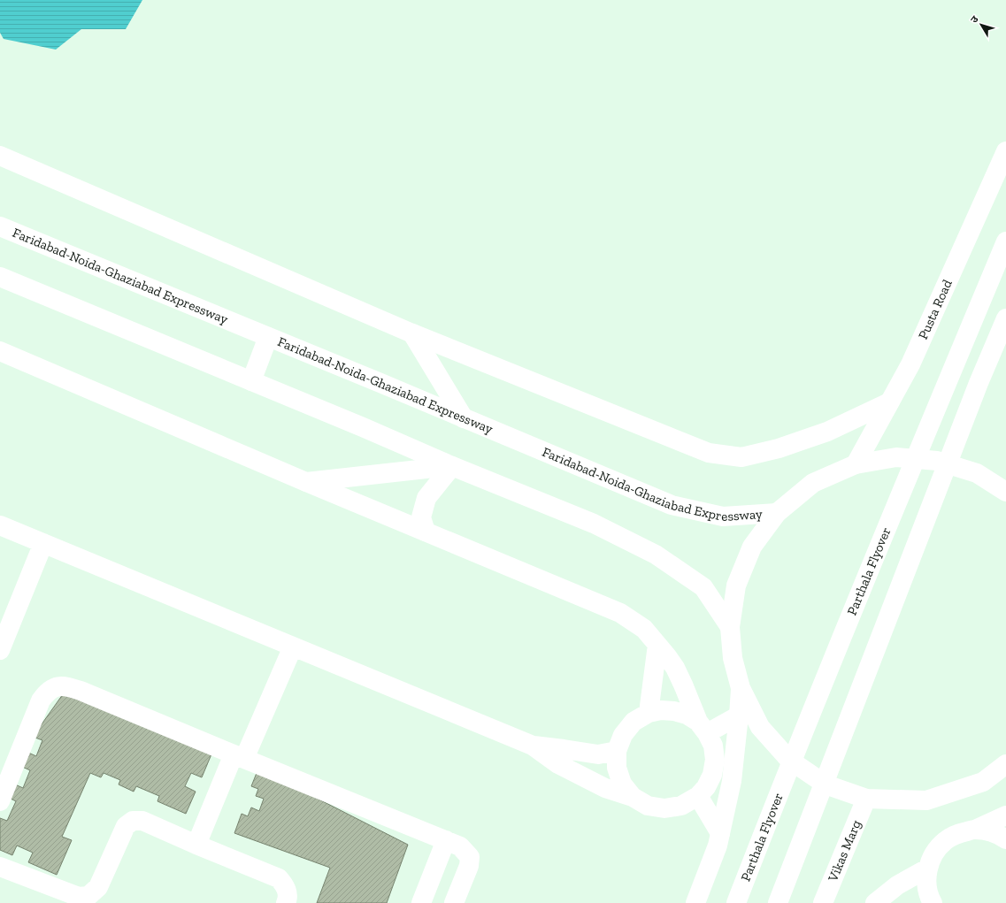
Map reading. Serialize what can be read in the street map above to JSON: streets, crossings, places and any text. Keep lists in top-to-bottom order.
{
  "streets": {
    "main road": [
      "Faridabad-Noida-Ghaziabad Expressway",
      "Pusta Road",
      "Parthala Flyover",
      "Vikas Marg"
    ]
  },
  "north": "top left"
}
